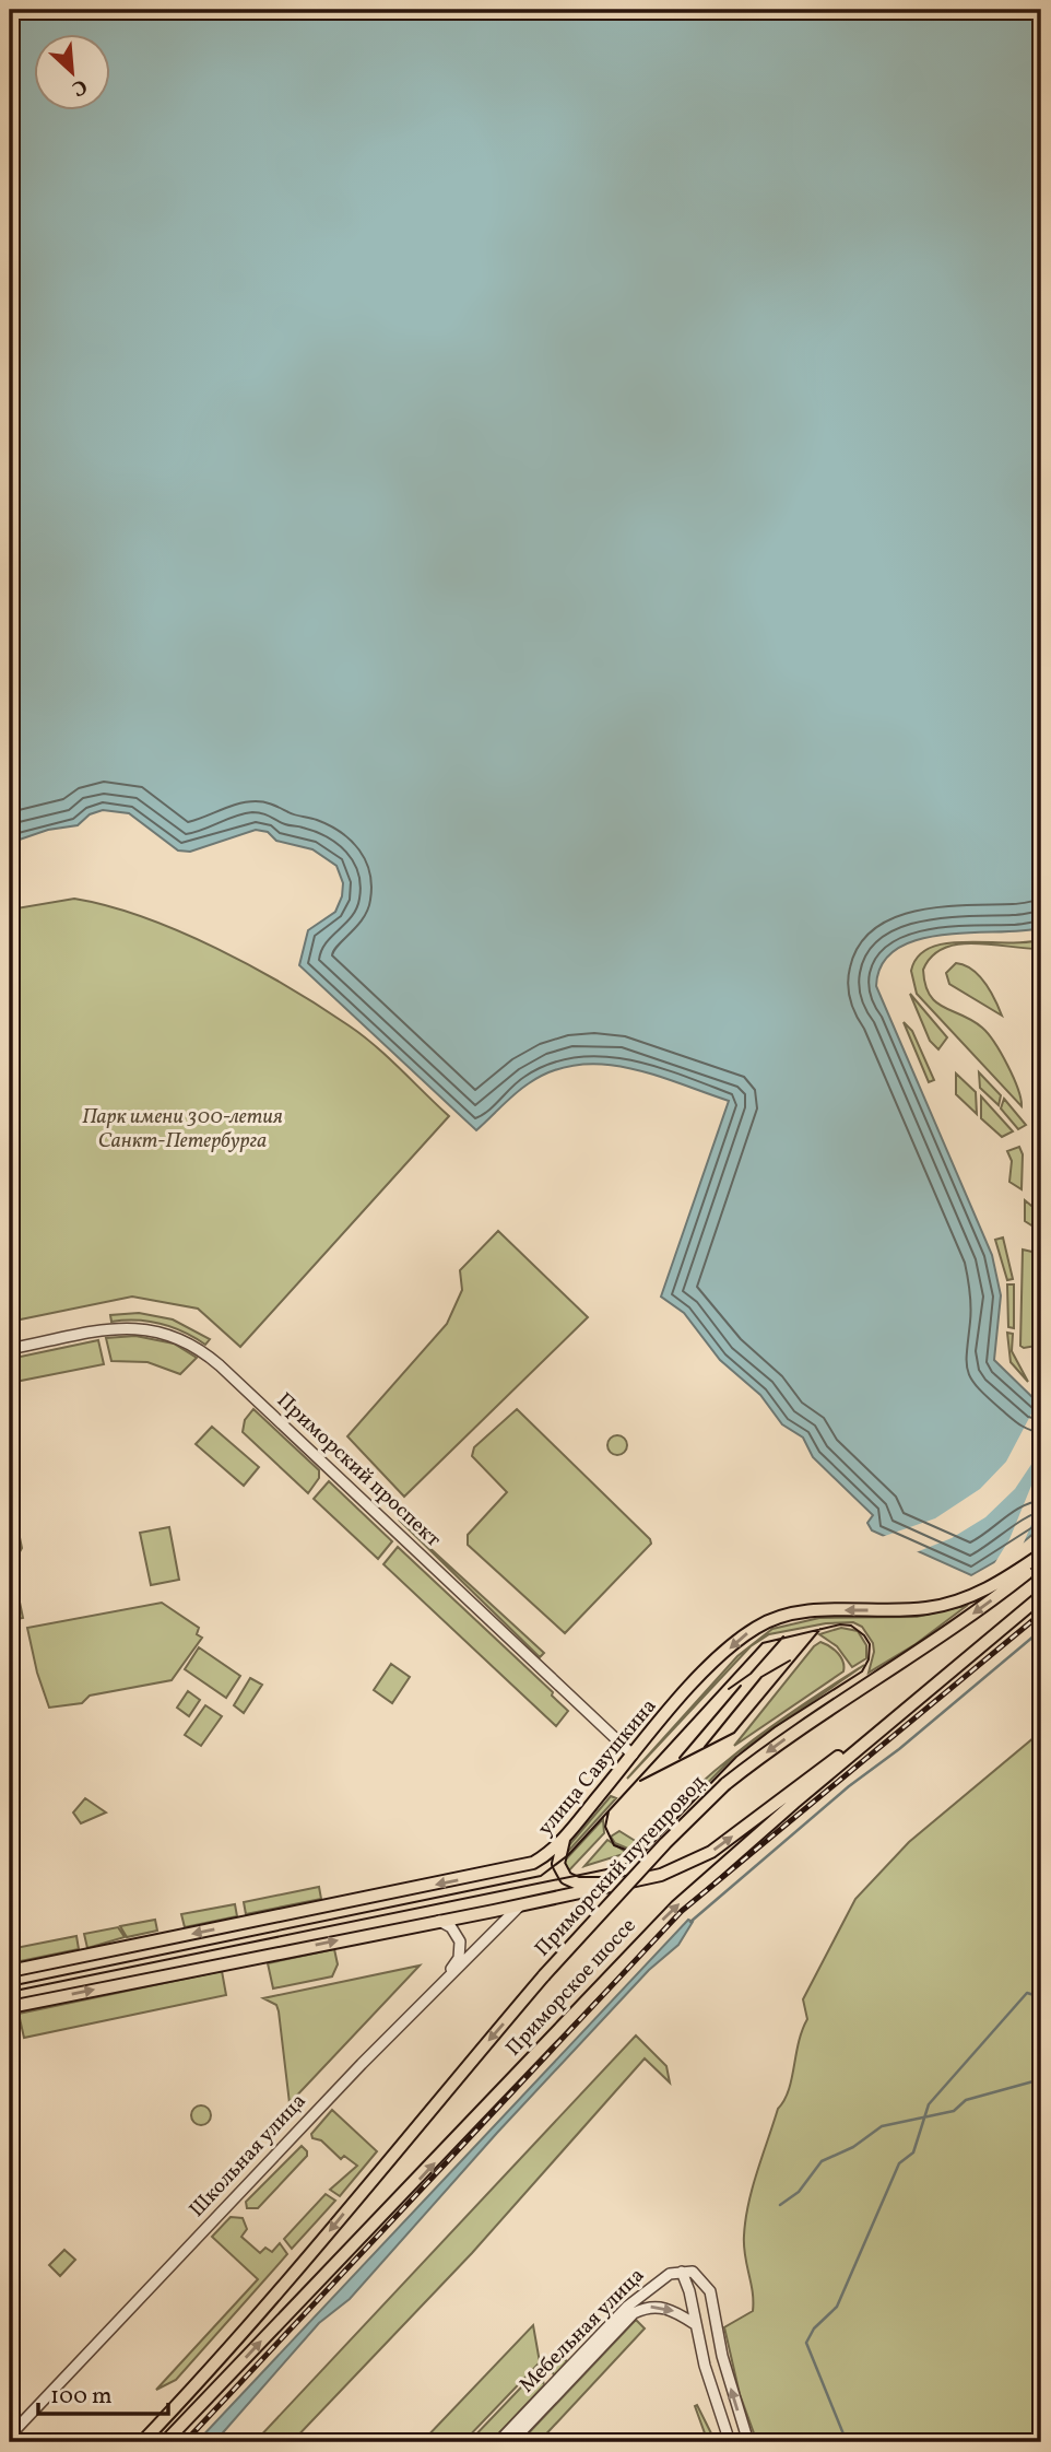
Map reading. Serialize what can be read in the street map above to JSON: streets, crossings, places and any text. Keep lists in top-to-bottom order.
{
  "streets": {
    "main road": ["улица Савушкина", "Приморский путепровод", "Приморское шоссе"],
    "street": ["Приморский проспект", "Школьная улица", "Мебельная улица"]
  },
  "crossings": [
    ["Приморский проспект", "улица Савушкина"],
    ["Приморский путепровод", "Приморское шоссе"]
  ],
  "parks": ["Парк имени 300-летия Санкт-Петербурга"],
  "scale_bar": "100 m",
  "north": "bottom right"
}
